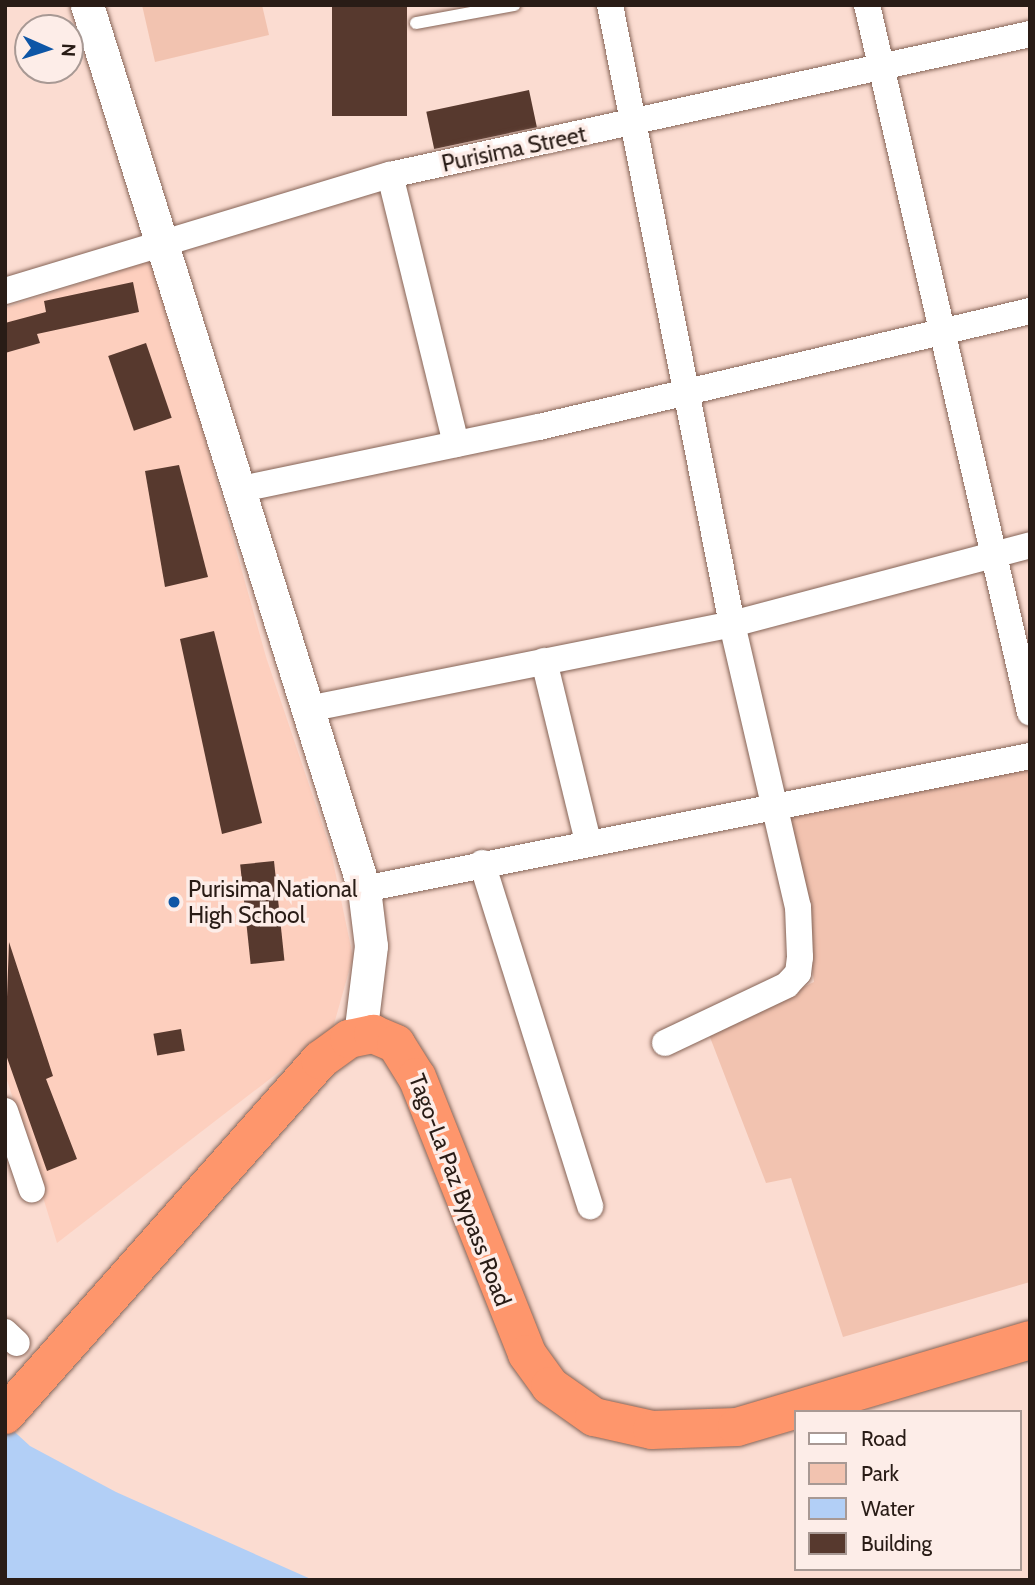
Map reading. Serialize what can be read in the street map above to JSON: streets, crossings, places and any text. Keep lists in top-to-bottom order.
{
  "streets": {
    "highway": ["Tago-La Paz Bypass Road"],
    "street": ["Purisima Street"]
  },
  "places": ["Purisima National High School"],
  "legend": [
    "Road",
    "Park",
    "Water",
    "Building"
  ],
  "north": "right"
}
